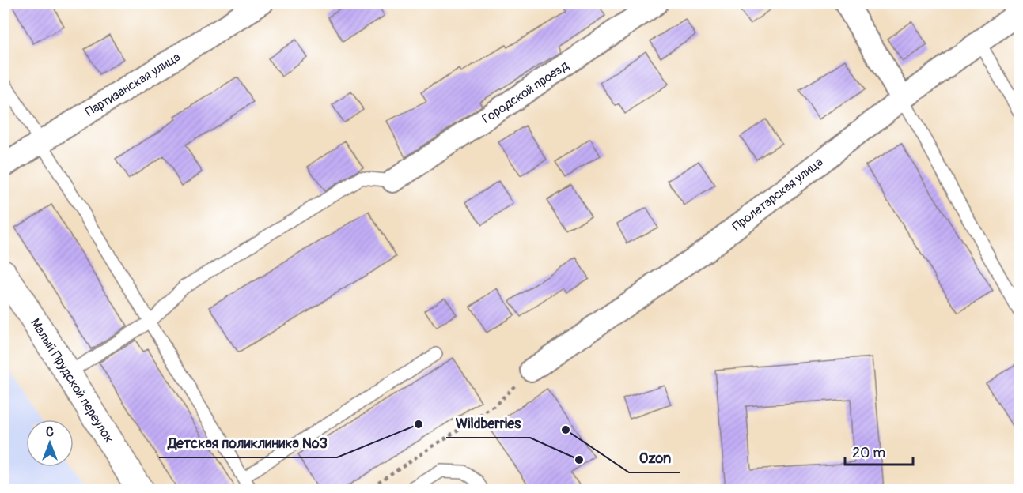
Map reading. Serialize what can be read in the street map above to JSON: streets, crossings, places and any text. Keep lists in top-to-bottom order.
{
  "streets": {
    "street": [
      "Партизанская улица",
      "Городской проезд",
      "Пролетарская улица",
      "Малый Прудской переулок"
    ]
  },
  "places": ["Детская поликлиника №3", "Ozon", "Wildberries"],
  "scale_bar": "20 m",
  "north": "top"
}
